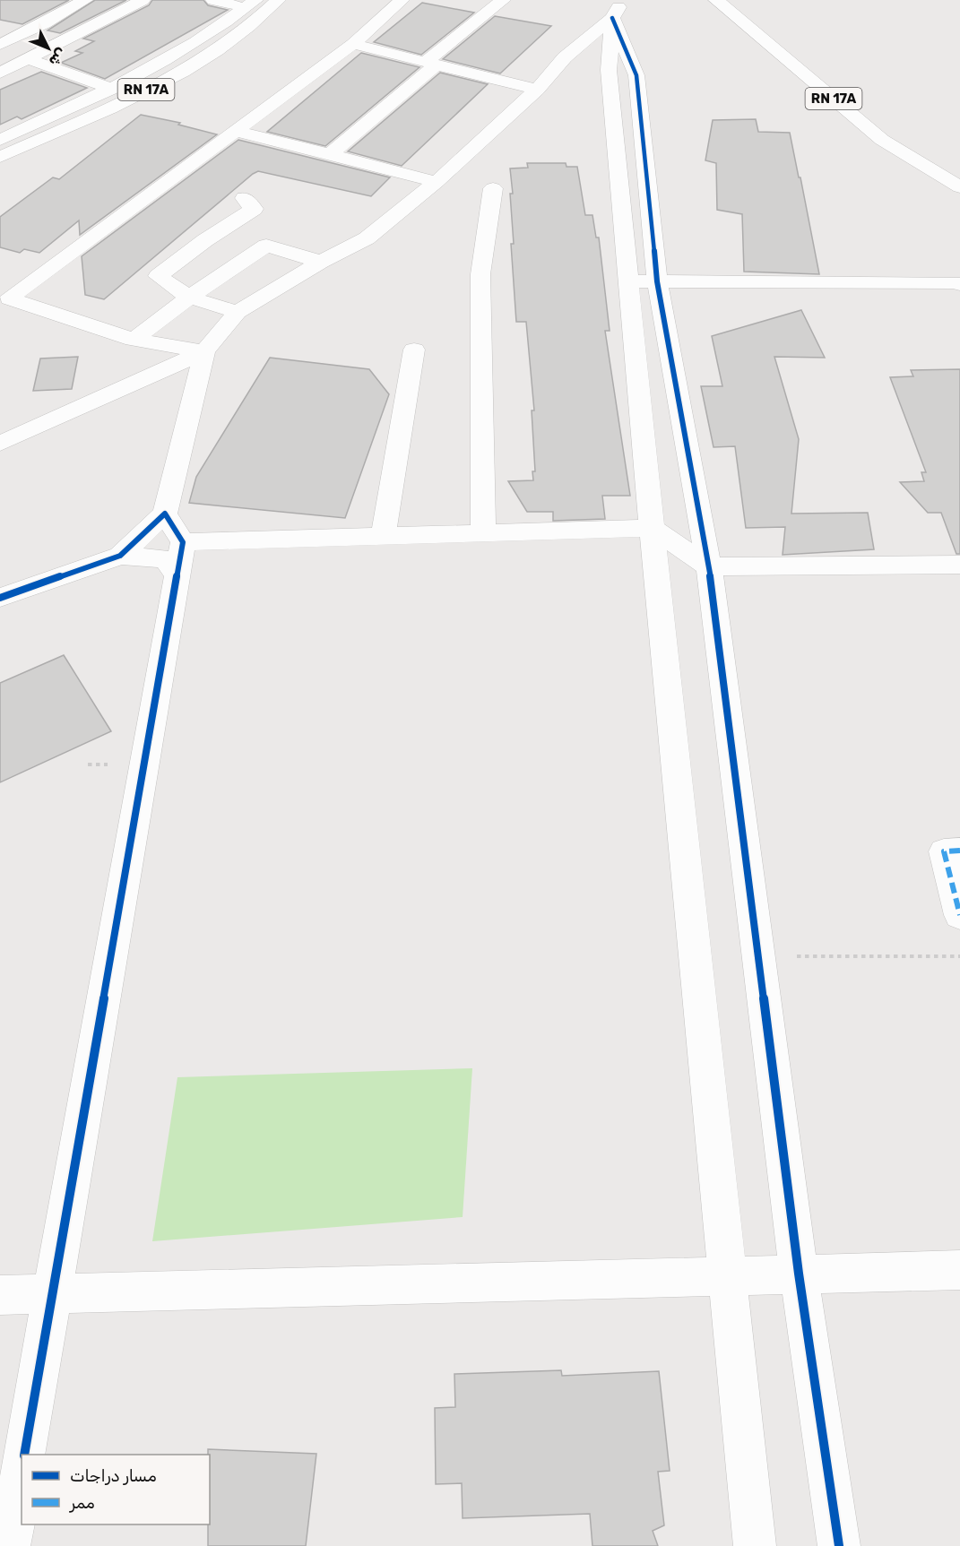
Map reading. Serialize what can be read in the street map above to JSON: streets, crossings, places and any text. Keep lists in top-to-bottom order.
{
  "streets": {
    "street": ["RN 17A"]
  },
  "legend": ["مسار دراجات", "ممر"],
  "north": "bottom right"
}
